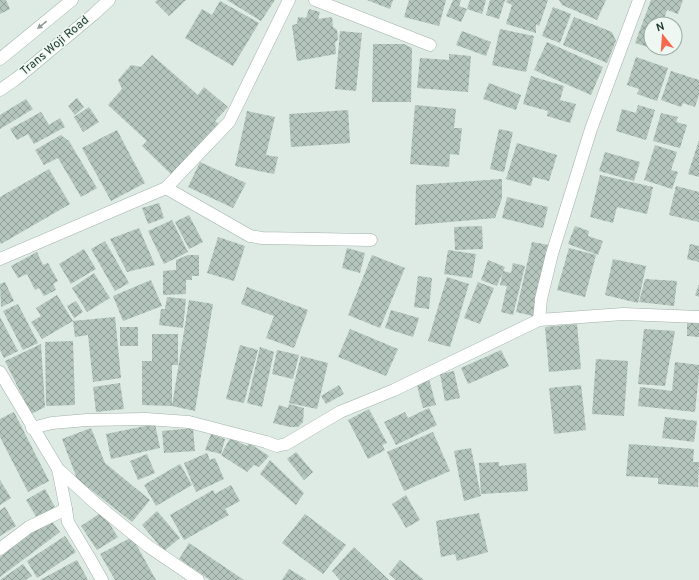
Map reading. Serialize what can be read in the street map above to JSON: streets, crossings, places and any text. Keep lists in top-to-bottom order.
{
  "streets": {
    "street": ["Trans Woji Road"]
  },
  "north": "top"
}
